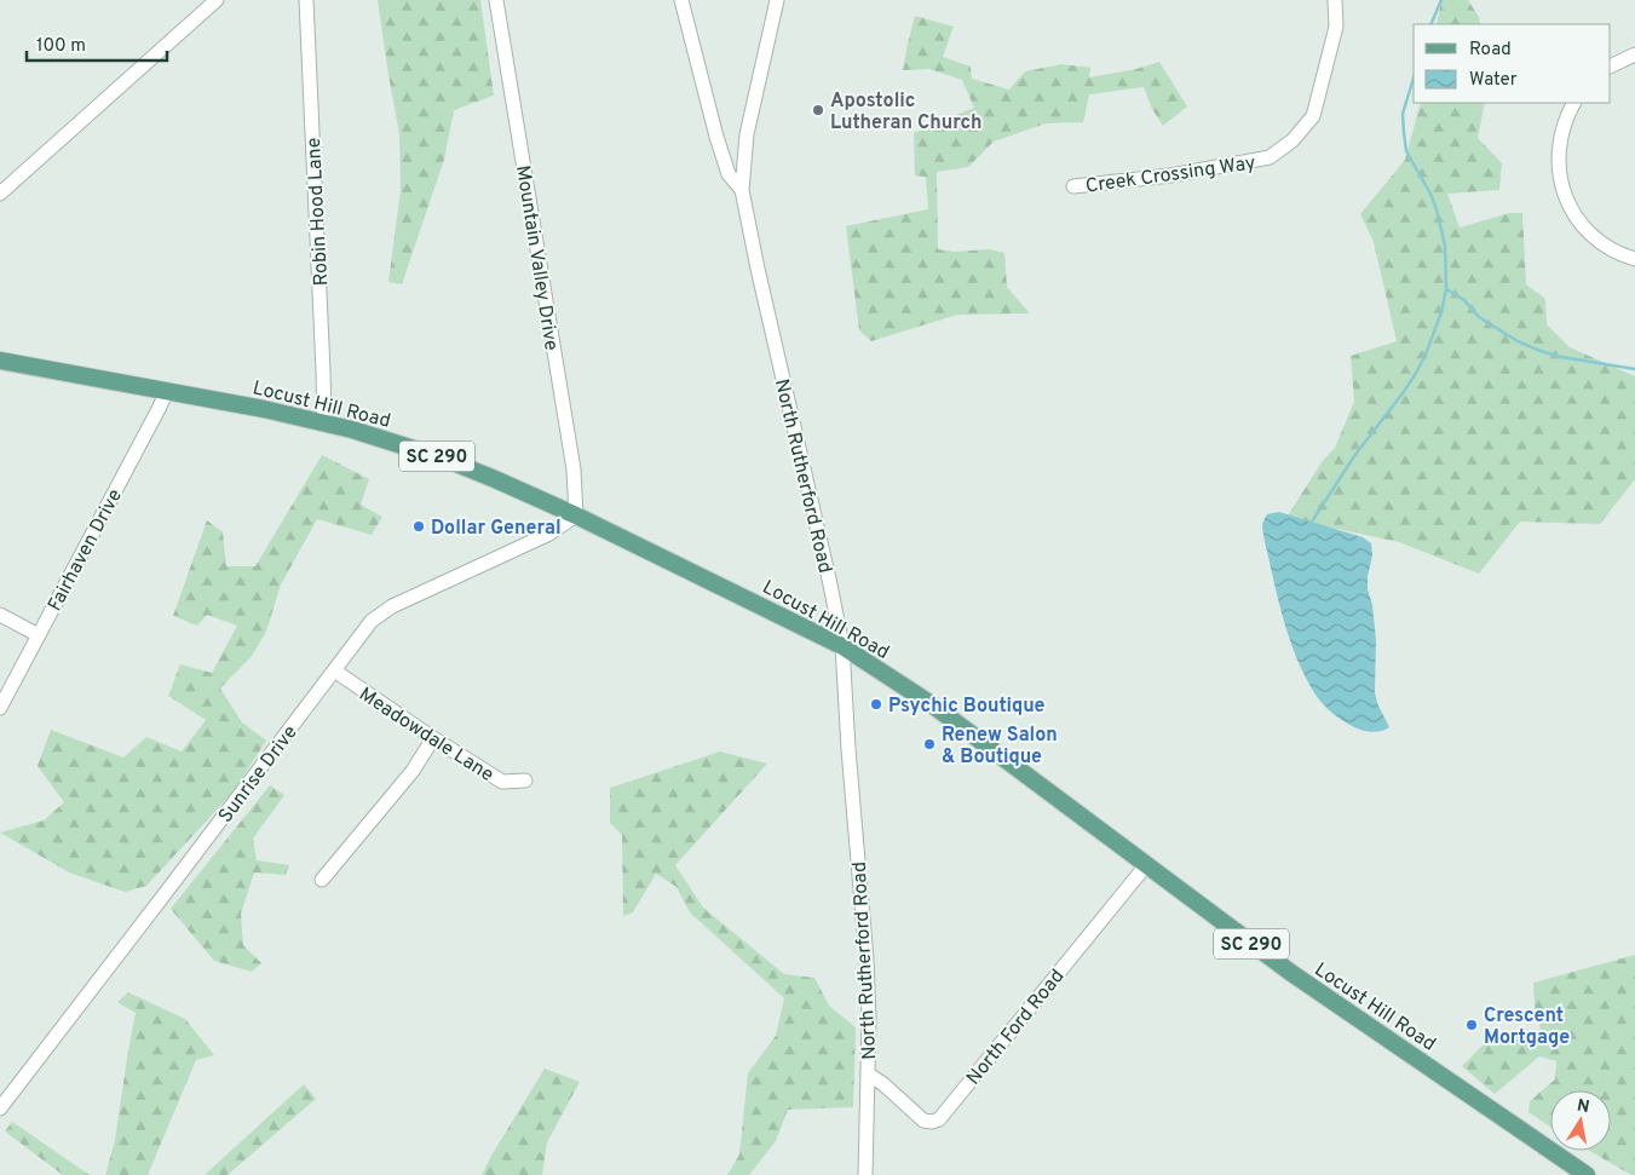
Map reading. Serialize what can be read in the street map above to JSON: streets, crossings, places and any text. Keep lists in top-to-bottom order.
{
  "streets": {
    "main road": ["Locust Hill Road", "SC 290"],
    "street": [
      "Creek Crossing Way",
      "Robin Hood Lane",
      "Mountain Valley Drive",
      "North Rutherford Road",
      "Fairhaven Drive",
      "Meadowdale Lane",
      "Sunrise Drive",
      "North Ford Road"
    ]
  },
  "crossings": [
    ["Robin Hood Lane", "Locust Hill Road"],
    ["Mountain Valley Drive", "Locust Hill Road"],
    ["Mountain Valley Drive", "Sunrise Drive"],
    ["Locust Hill Road", "North Rutherford Road"],
    ["Locust Hill Road", "Fairhaven Drive"],
    ["Locust Hill Road", "Sunrise Drive"],
    ["Locust Hill Road", "North Ford Road"],
    ["North Rutherford Road", "North Ford Road"],
    ["Meadowdale Lane", "Sunrise Drive"]
  ],
  "places": [
    "Apostolic Lutheran Church",
    "Dollar General",
    "Psychic Boutique",
    "Renew Salon & Boutique",
    "Crescent Mortgage"
  ],
  "legend": ["Road", "Water"],
  "scale_bar": "100 m",
  "north": "top"
}
